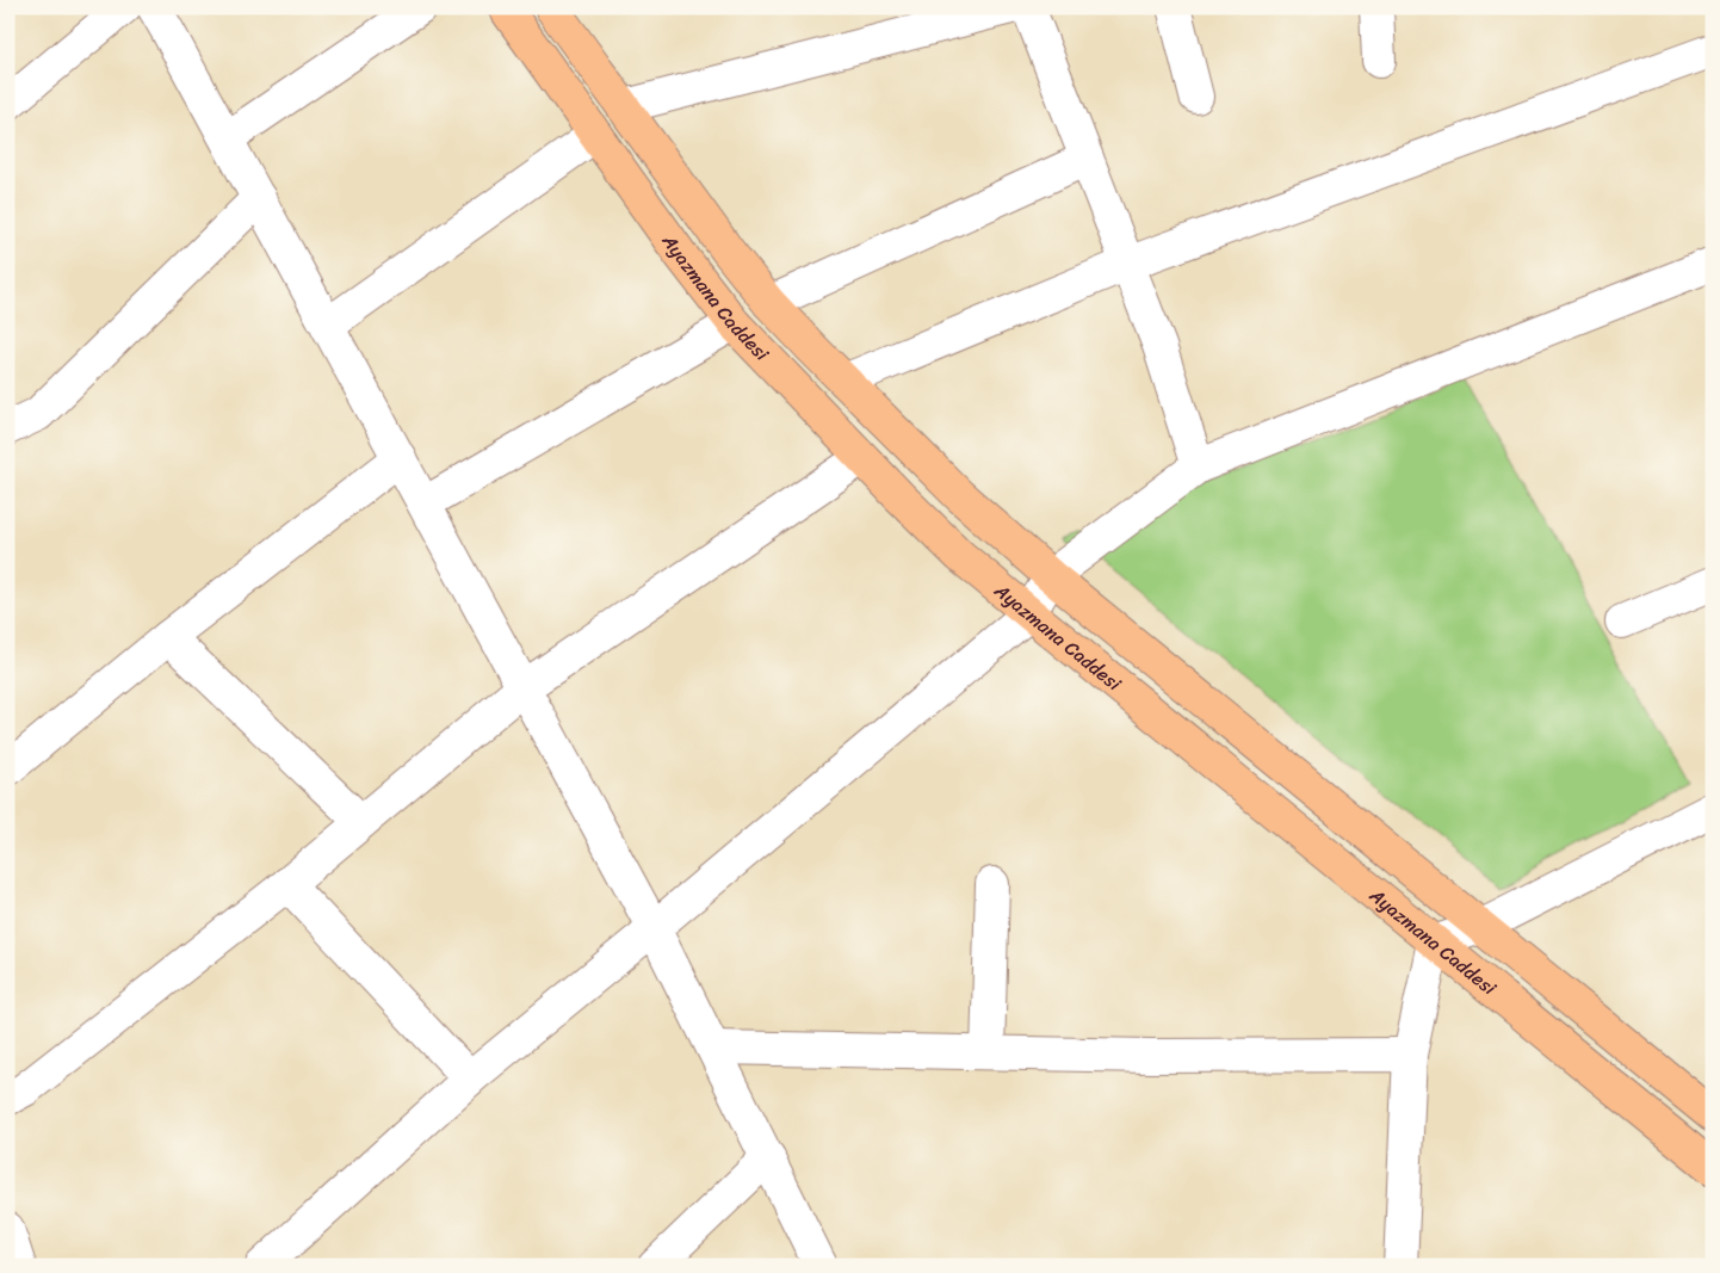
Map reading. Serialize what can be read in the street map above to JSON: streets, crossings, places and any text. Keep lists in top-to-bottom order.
{
  "streets": {
    "main road": ["Ayazmana Caddesi"]
  }
}
